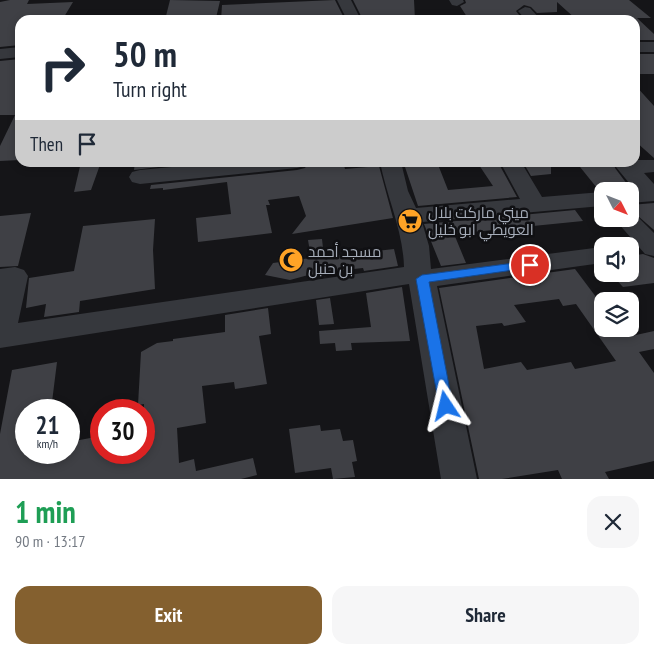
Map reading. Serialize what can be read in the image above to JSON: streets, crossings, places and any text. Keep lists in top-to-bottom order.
{
  "places": {
    "supermarket": ["ميني ماركت بلال العويطي ابو خليل"],
    "mosque": ["مسجد أحمد بن حنبل"]
  },
  "north": "bottom right",
  "page": {
    "turn": ["50 m", "Turn right"],
    "then": "Then",
    "speed": "21 km/h",
    "limit": "30",
    "heading": ["1 min", "90 m · 13:17"],
    "buttons": ["Exit", "Share"]
  }
}
